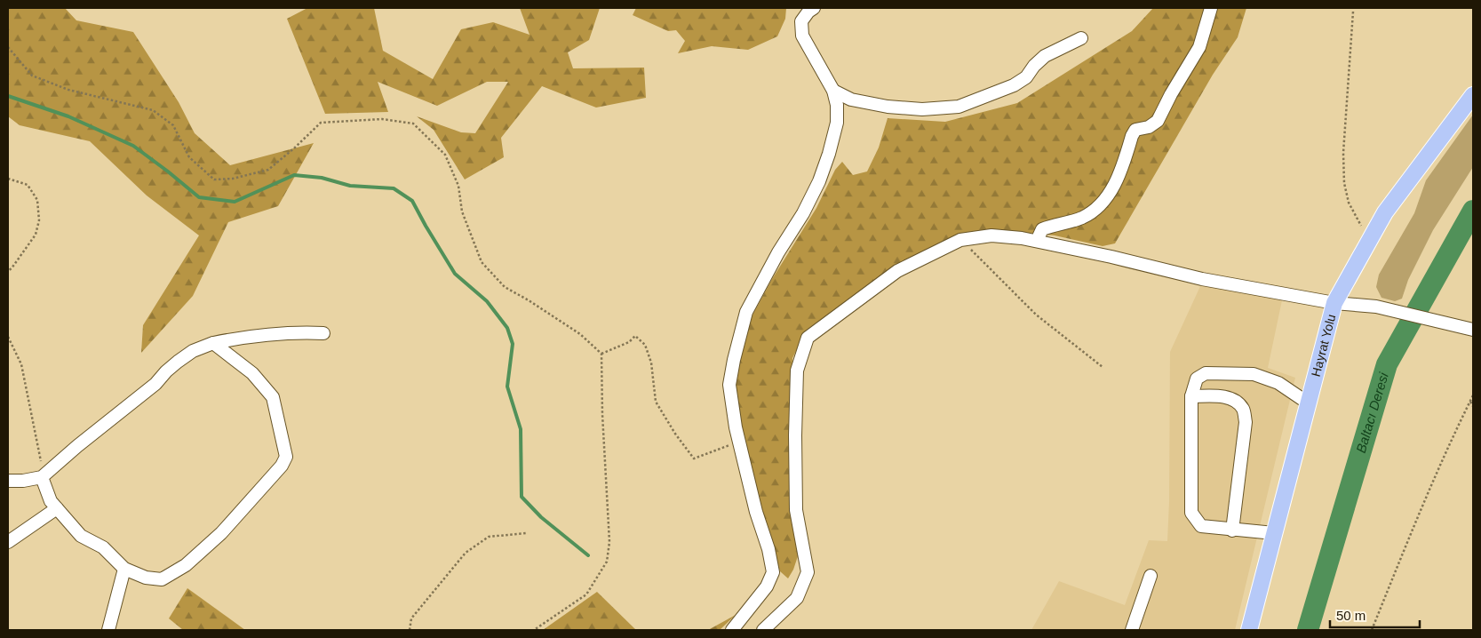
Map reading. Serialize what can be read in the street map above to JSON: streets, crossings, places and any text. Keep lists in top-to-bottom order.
{
  "streets": {
    "main road": ["Hayrat Yolu"]
  },
  "water": ["Baltacı Deresi"],
  "scale_bar": "50 m"
}
